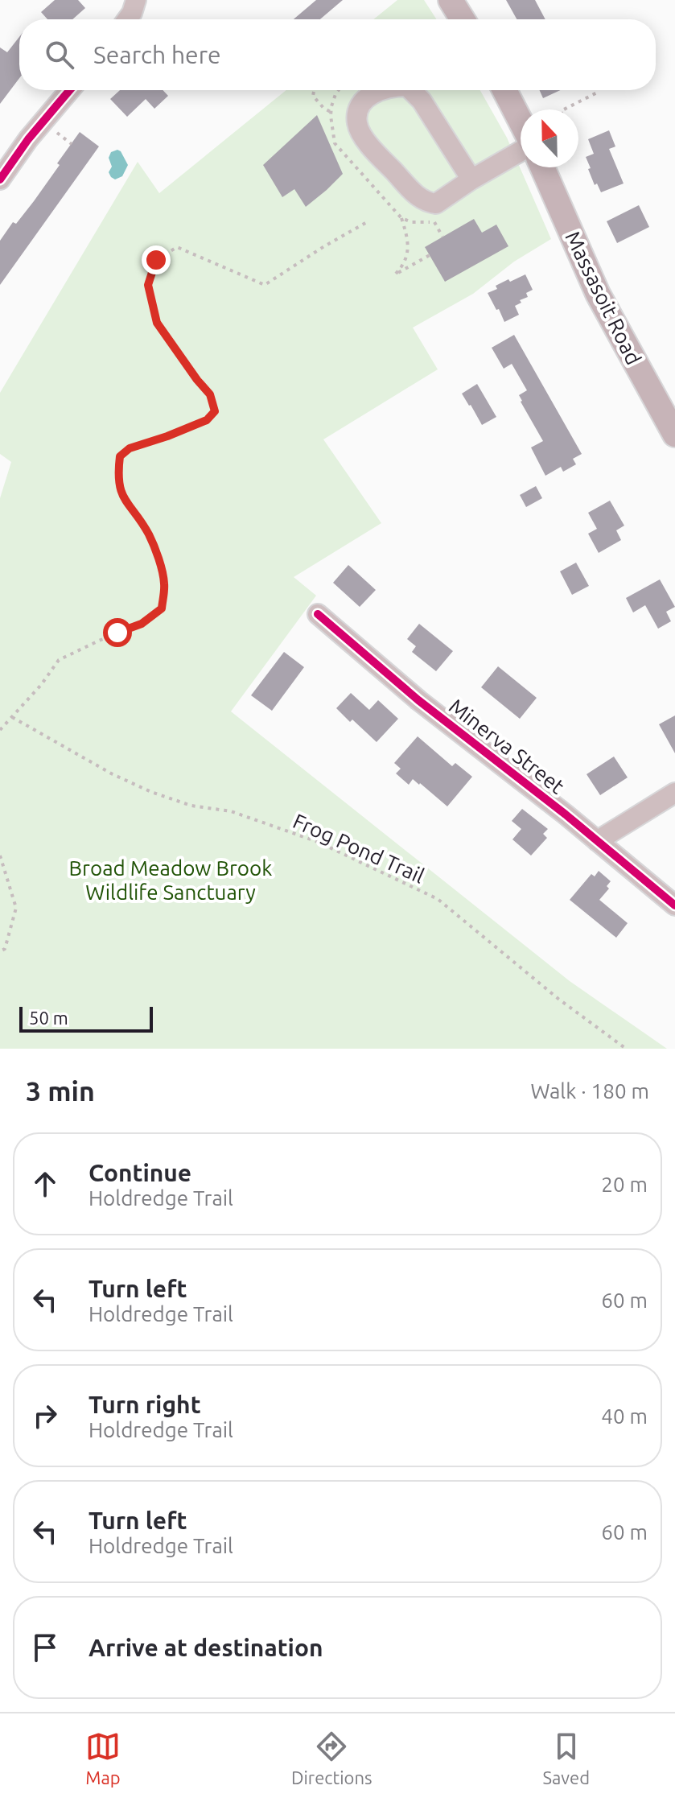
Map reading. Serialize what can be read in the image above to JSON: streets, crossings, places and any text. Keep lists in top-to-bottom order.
{
  "streets": {
    "main road": ["Massasoit Road"],
    "street": ["Minerva Street"],
    "path": ["Frog Pond Trail"]
  },
  "parks": ["Broad Meadow Brook Wildlife Sanctuary"],
  "scale_bar": "50 m",
  "north": "top",
  "page": {
    "search": "Search here",
    "scale": "50 m",
    "heading": ["3 min", "Walk · 180 m"],
    "list": [
      ["Continue", "Holdredge Trail", "20 m"],
      ["Turn left", "Holdredge Trail", "60 m"],
      ["Turn right", "Holdredge Trail", "40 m"],
      ["Turn left", "Holdredge Trail", "60 m"],
      "Arrive at destination"
    ],
    "nav": ["Map", "Directions", "Saved"]
  }
}
